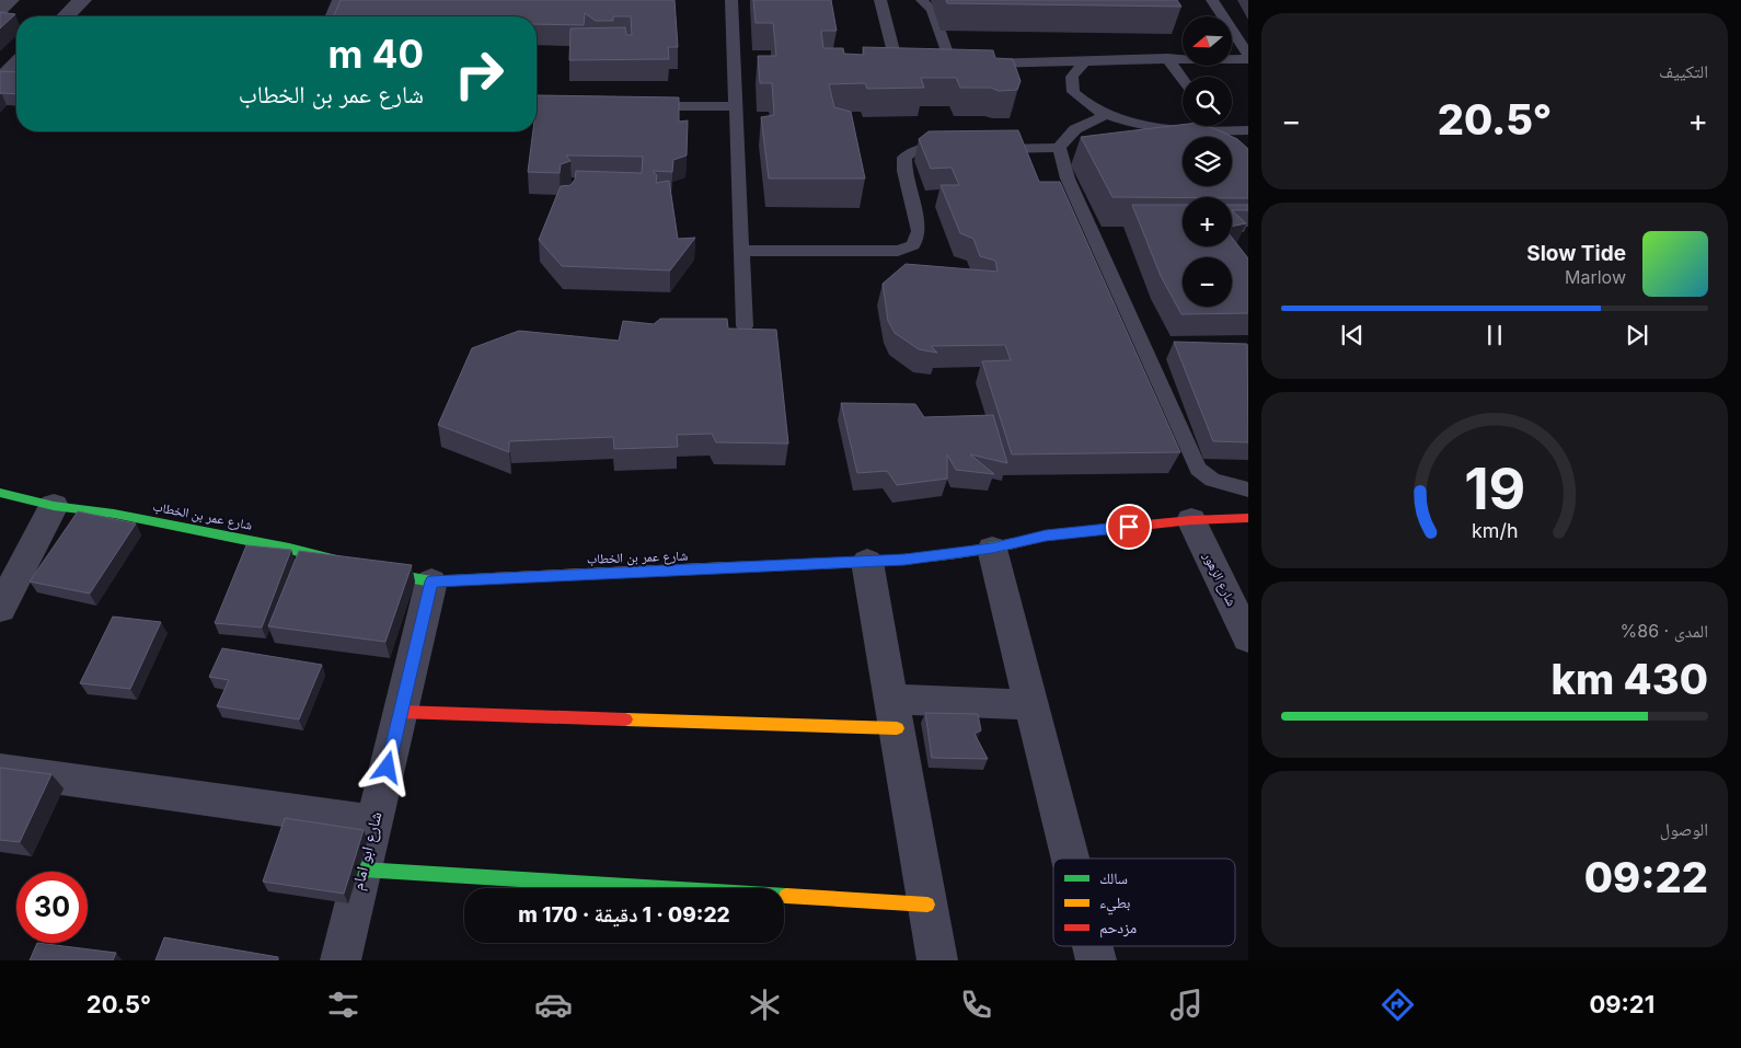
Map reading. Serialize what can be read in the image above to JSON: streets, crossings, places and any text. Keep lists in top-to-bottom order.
{
  "streets": {
    "street": ["شارع عمر بن الخطاب", "شارع الزهور", "شارع ابو امام"]
  },
  "crossings": [
    ["شارع عمر بن الخطاب", "شارع الزهور"],
    ["شارع عمر بن الخطاب", "شارع ابو امام"]
  ],
  "legend": ["سالك", "بطيء", "مزدحم"],
  "north": "left",
  "page": {
    "tile": [
      "التكييف",
      ["المدى · 86%", "430 km"],
      ["الوصول", "09:22"]
    ],
    "map_buttons": ["+", "−"],
    "turn": ["40 m", "شارع عمر بن الخطاب"],
    "heat": ["−", "20.5°", "+"],
    "song": ["Slow Tide", "Marlow"],
    "limit": "30",
    "trip": "09:22 · 1 دقيقة · 170 m",
    "tabs": ["09:21", "20.5°"],
    "gauge": ["19", "km/h"]
  }
}
